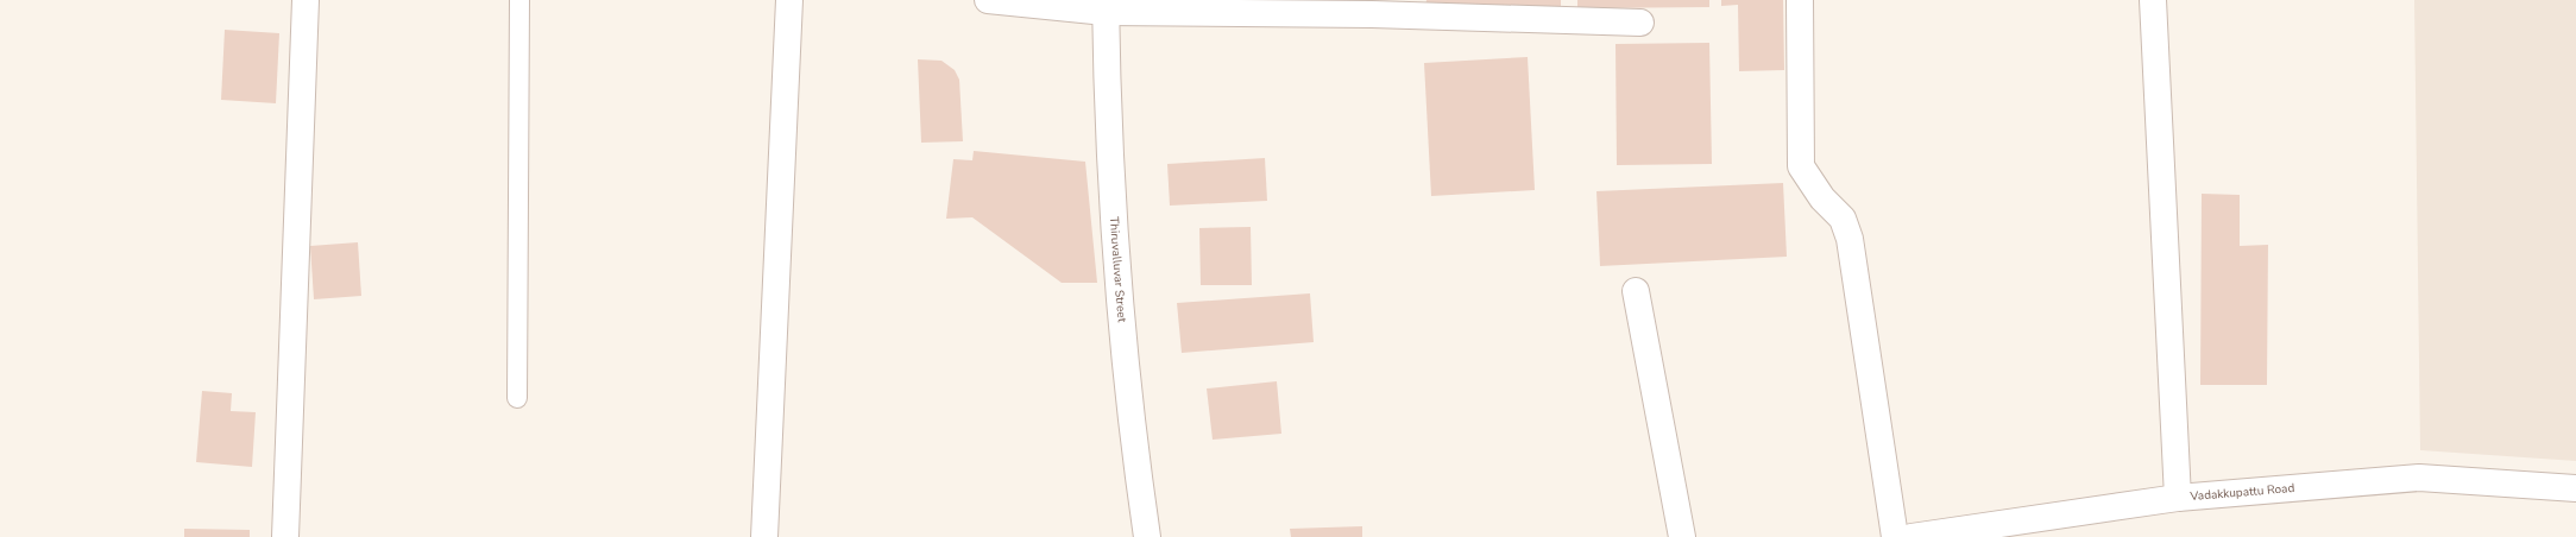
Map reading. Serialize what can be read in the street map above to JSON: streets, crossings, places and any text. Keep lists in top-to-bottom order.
{
  "streets": {
    "street": ["Thiruvalluvar Street", "Vadakkupattu Road"]
  }
}
